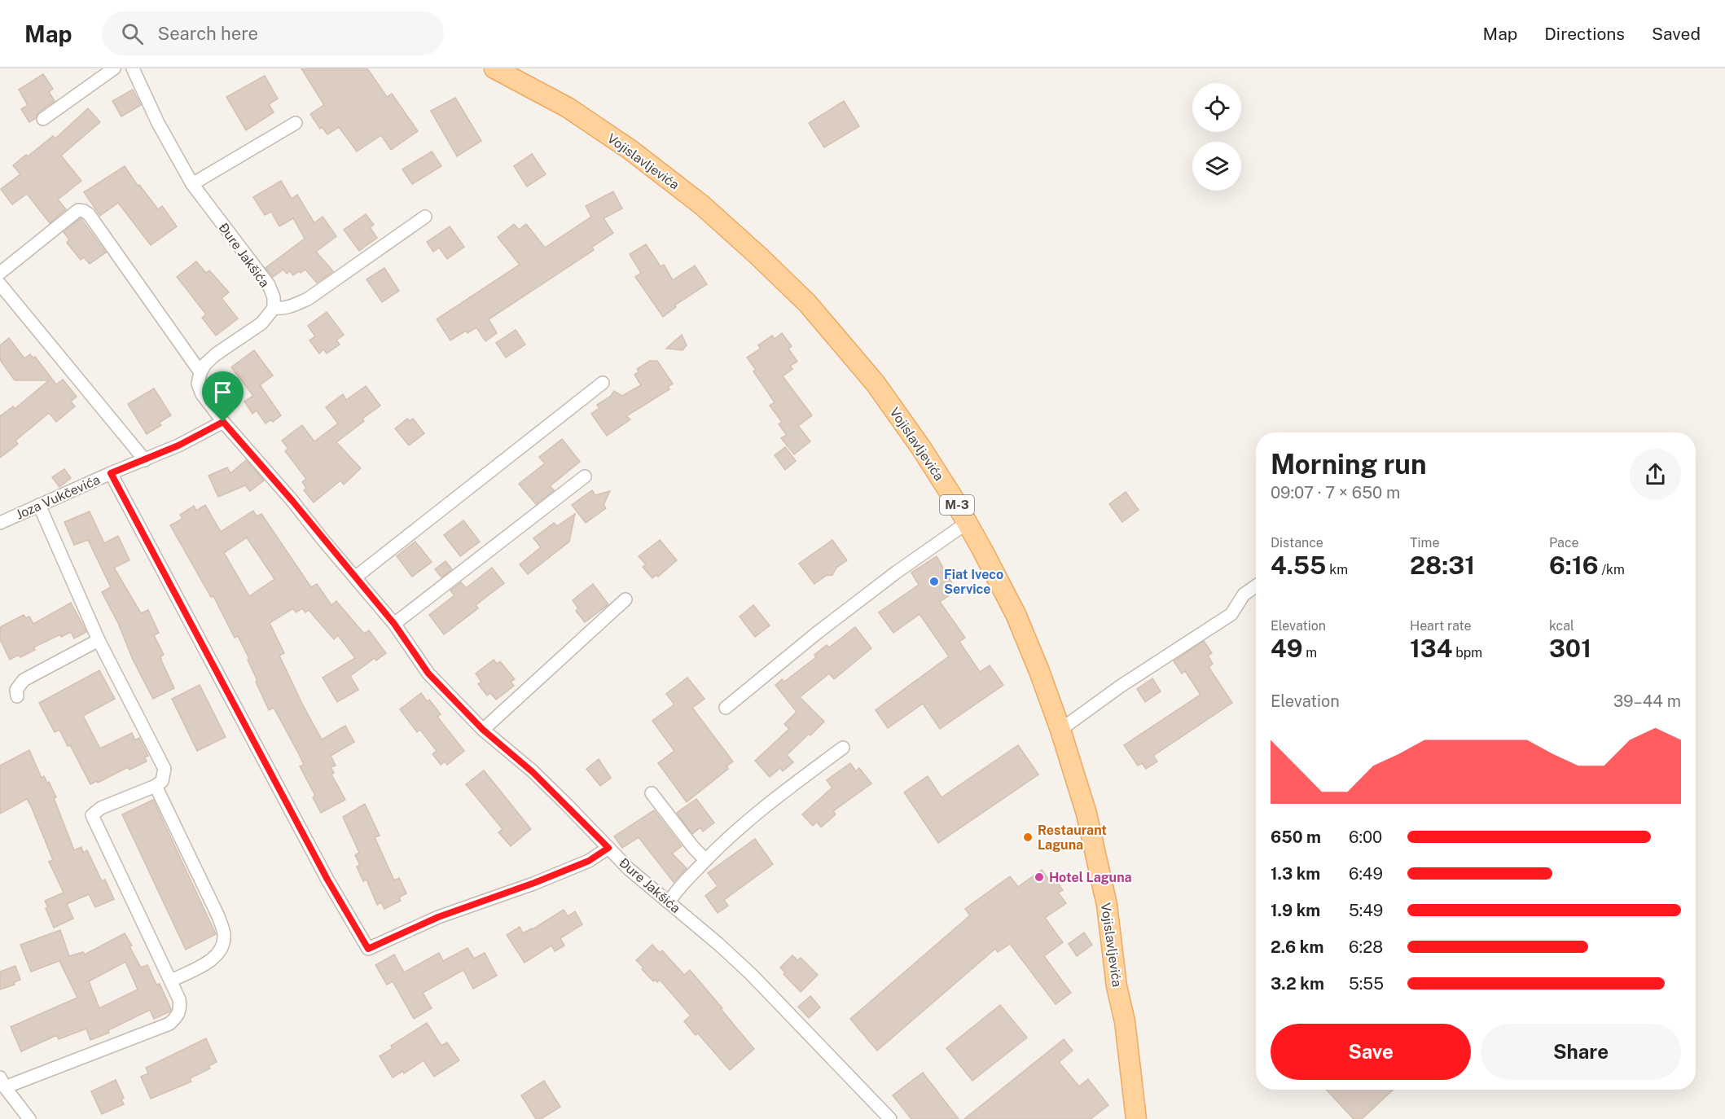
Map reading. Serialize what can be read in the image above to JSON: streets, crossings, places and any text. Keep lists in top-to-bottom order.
{
  "streets": {
    "main road": ["Vojislavljevića", "M-3"],
    "street": ["Đure Jakšića", "Joza Vukčevića"]
  },
  "crossings": [
    ["Đure Jakšića", "Joza Vukčevića"]
  ],
  "places": ["Fiat Iveco Service", "Restaurant Laguna", "Hotel Laguna"],
  "page": {
    "header": "Map",
    "search": "Search here",
    "nav": ["Map", "Directions", "Saved"],
    "heading": ["Morning run", "09:07 · 7 × 650 m"],
    "stats": [
      ["Distance", "4.55 km"],
      ["Time", "28:31"],
      ["Pace", "6:16 /km"],
      ["Elevation", "49 m"],
      ["Heart rate", "134 bpm"],
      ["kcal", "301"]
    ],
    "chart": ["Elevation", "39–44 m"],
    "list": [
      {
        "name": "650 m",
        "note": "6:00"
      },
      {
        "name": "1.3 km",
        "note": "6:49"
      },
      {
        "name": "1.9 km",
        "note": "5:49"
      },
      {
        "name": "2.6 km",
        "note": "6:28"
      },
      {
        "name": "3.2 km",
        "note": "5:55"
      }
    ],
    "buttons": ["Save", "Share"]
  }
}
